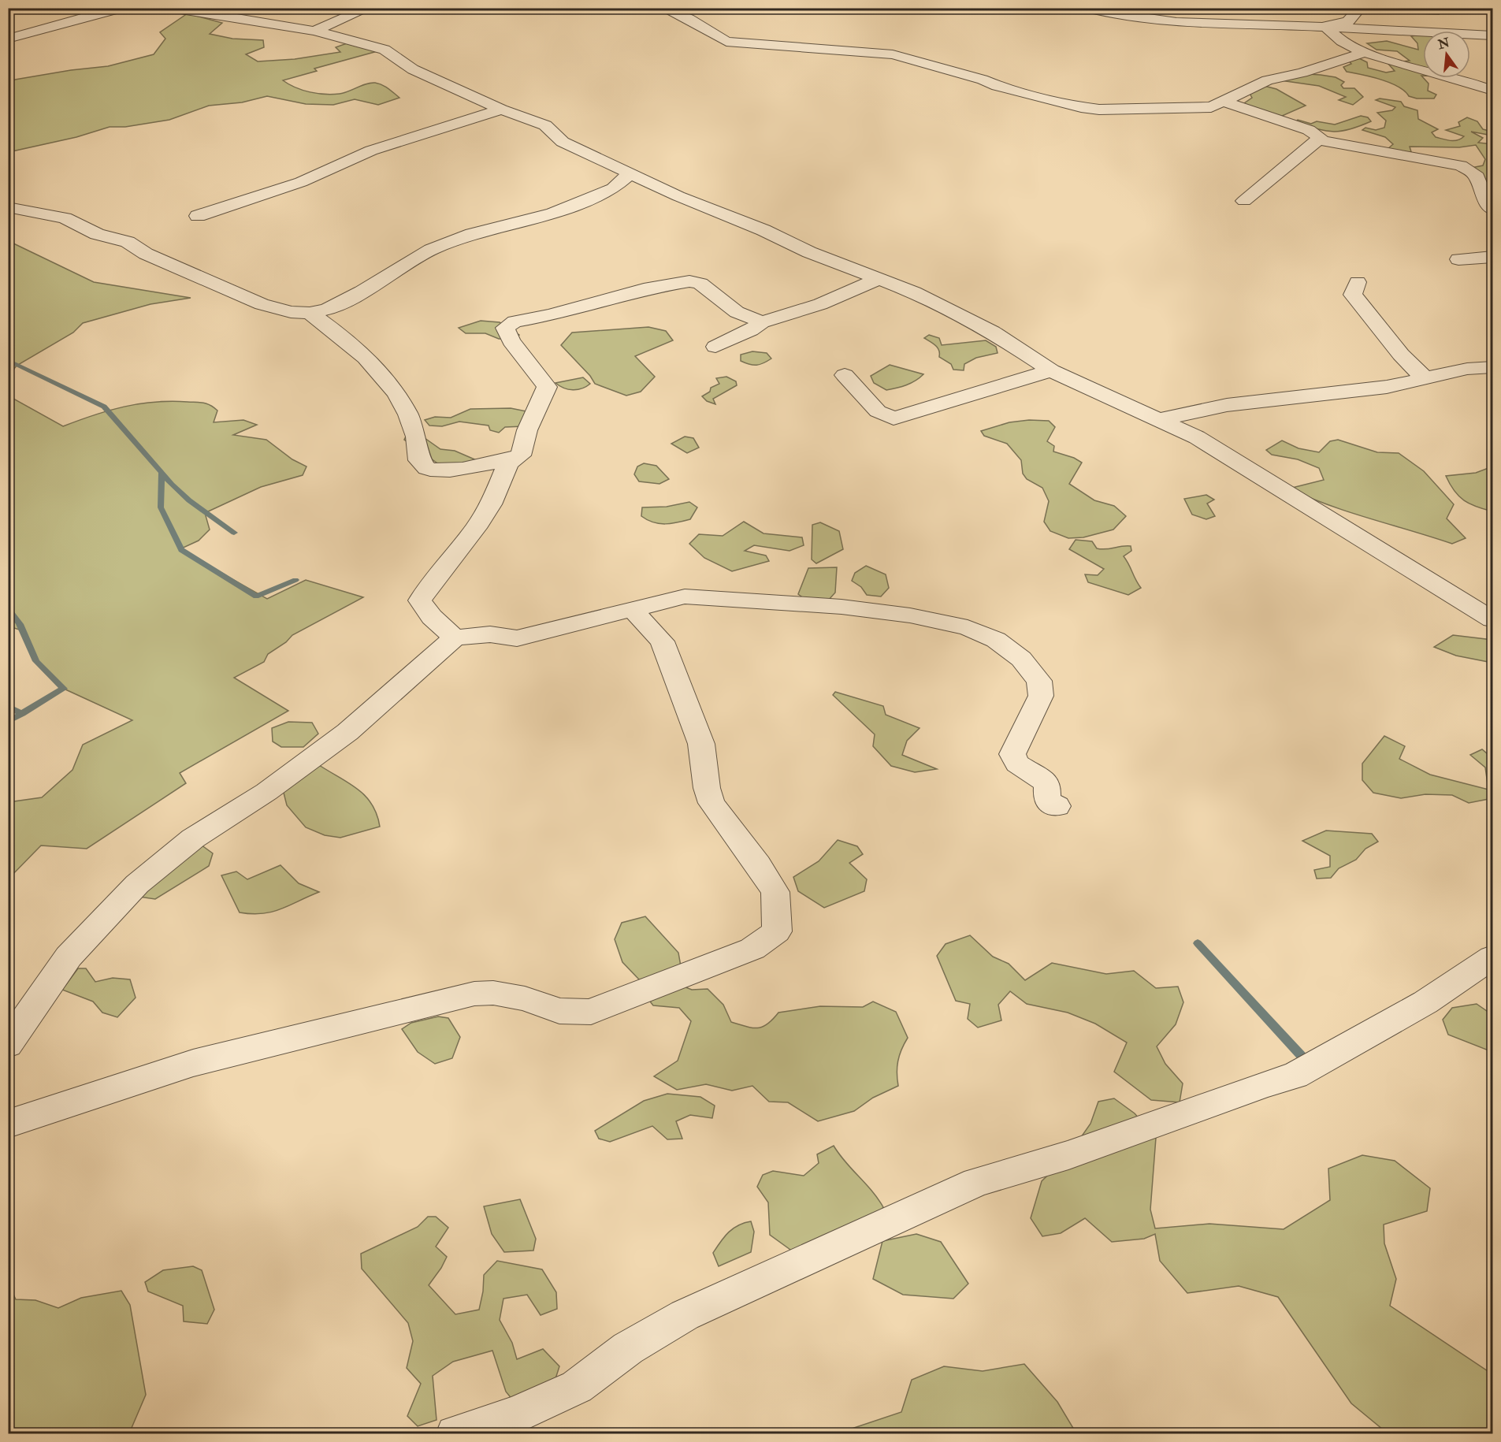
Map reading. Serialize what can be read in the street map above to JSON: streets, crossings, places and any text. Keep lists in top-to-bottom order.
{
  "north": "top"
}
